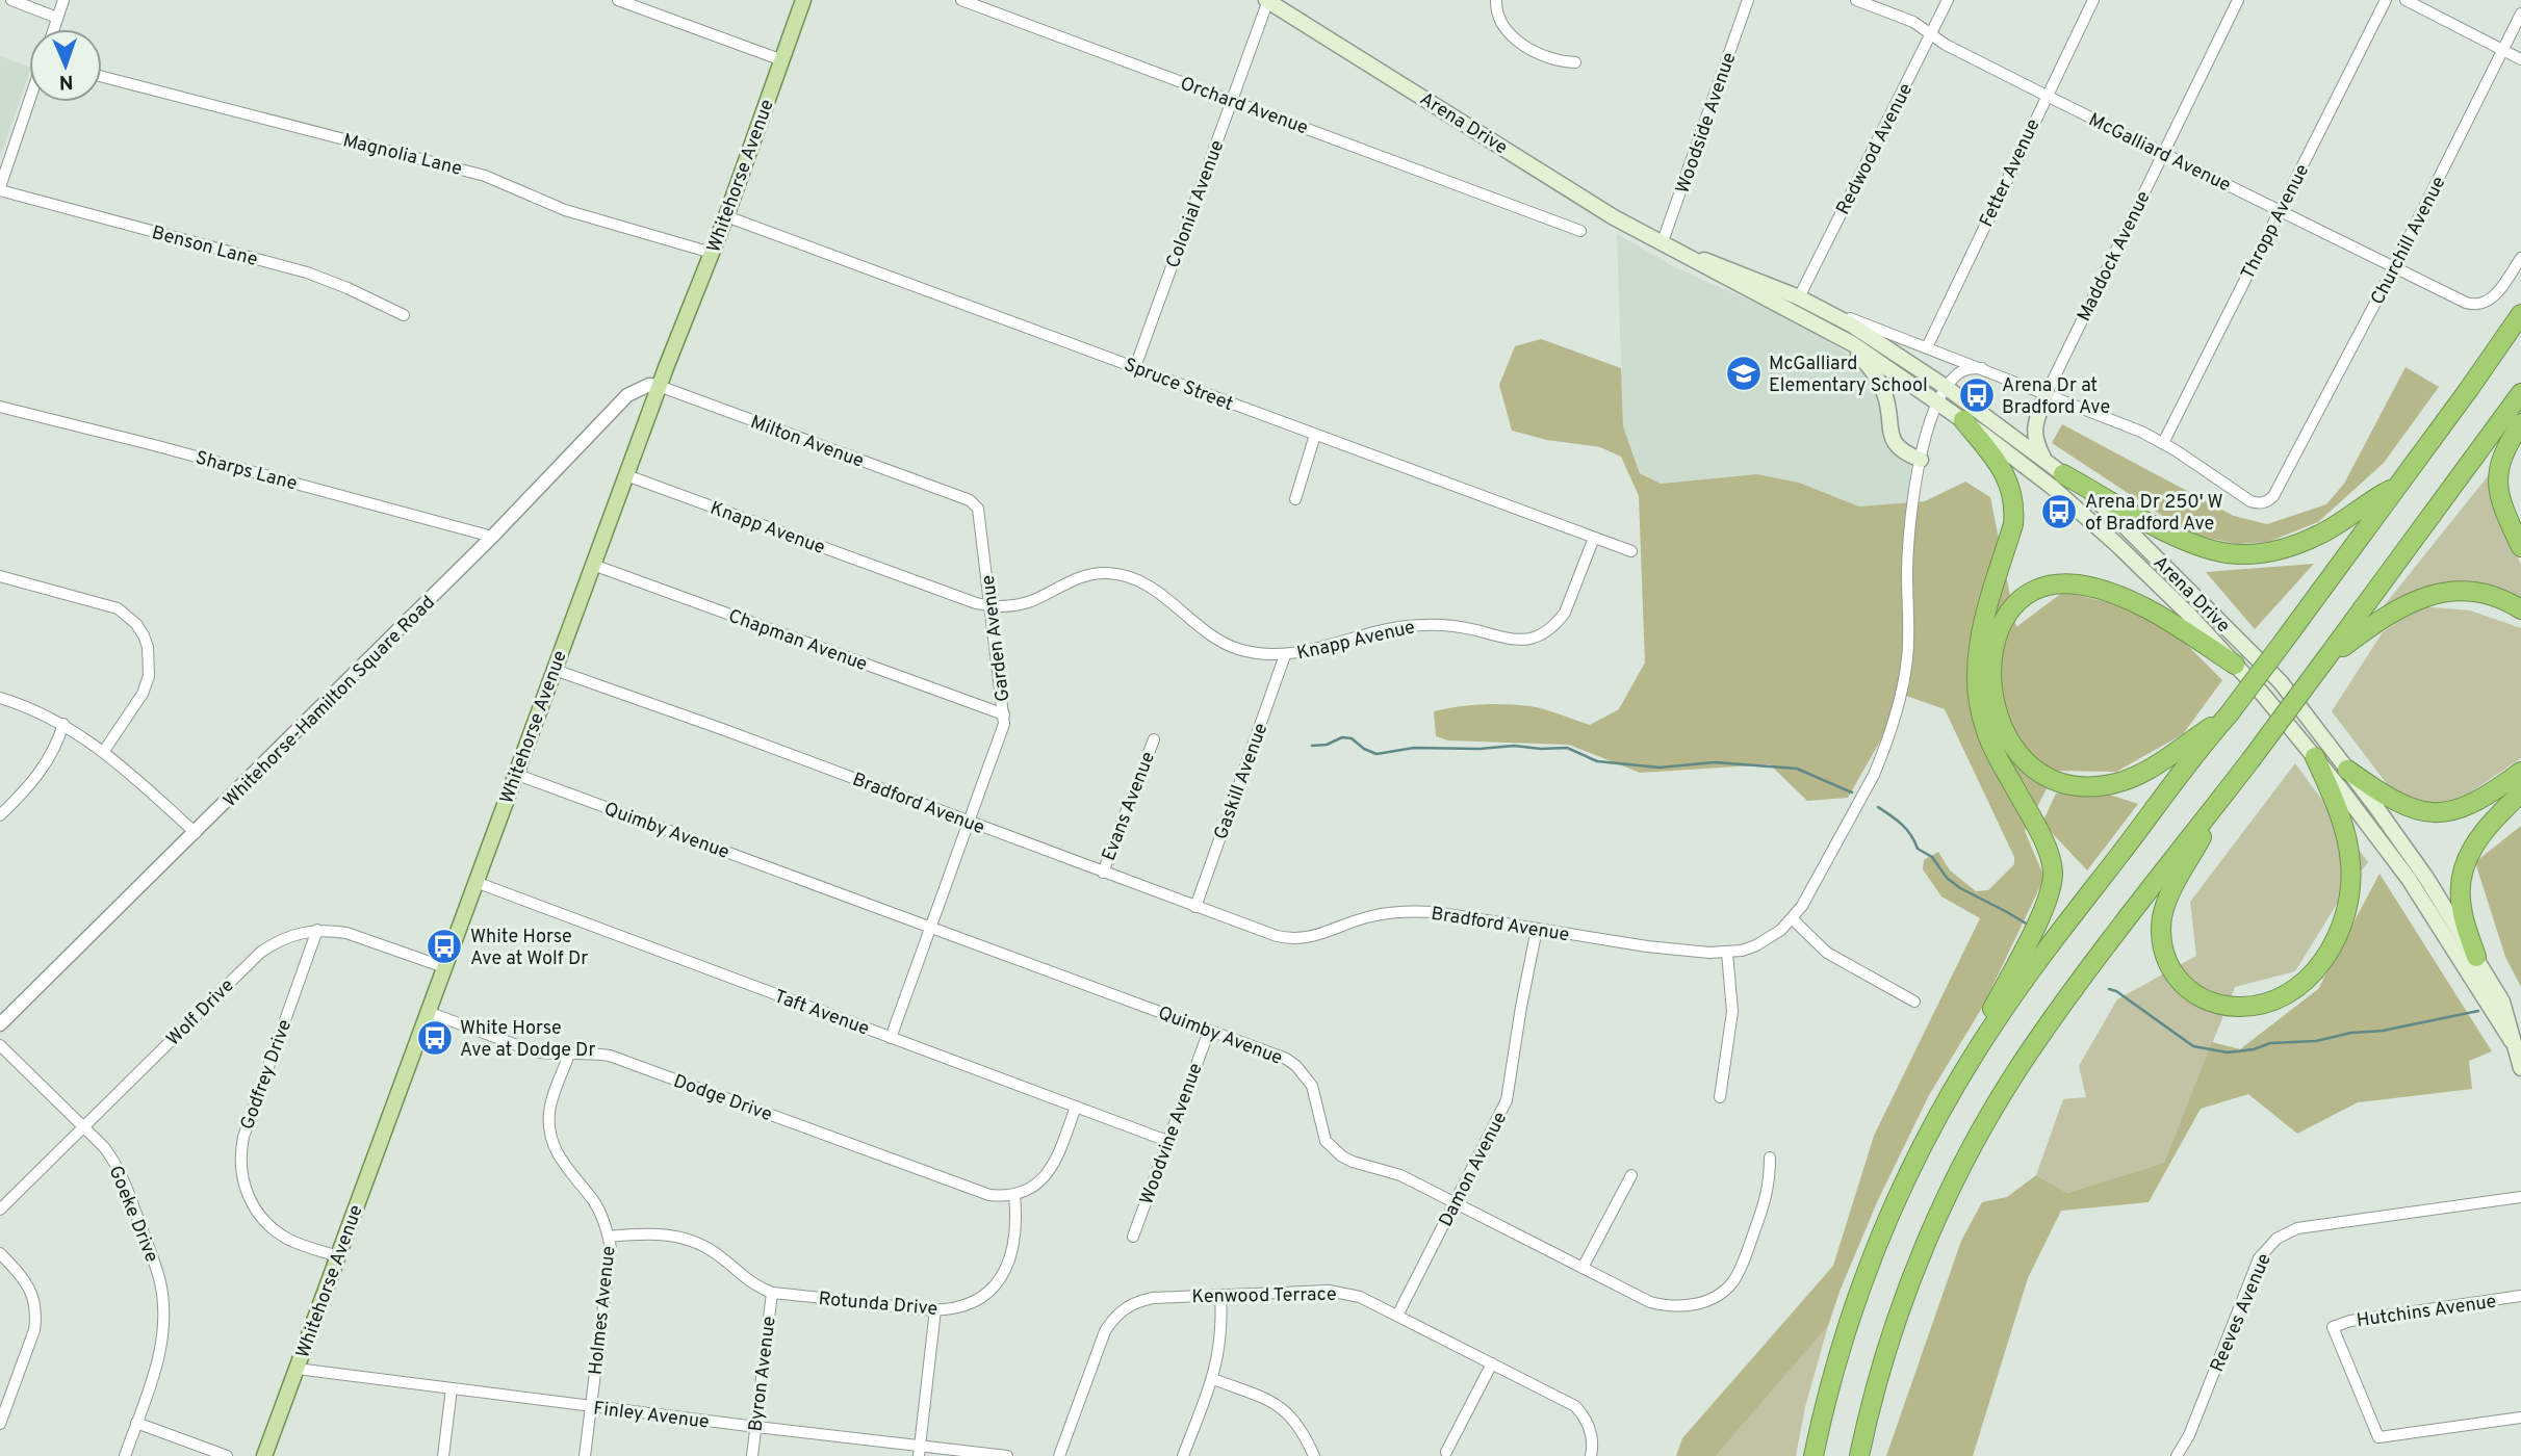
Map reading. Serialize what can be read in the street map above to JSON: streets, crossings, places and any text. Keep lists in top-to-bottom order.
{
  "streets": {
    "main road": ["Arena Drive", "Whitehorse Avenue"],
    "street": [
      "Orchard Avenue",
      "Woodside Avenue",
      "Redwood Avenue",
      "McGalliard Avenue",
      "Magnolia Lane",
      "Fetter Avenue",
      "Colonial Avenue",
      "Thropp Avenue",
      "Churchill Avenue",
      "Benson Lane",
      "Maddock Avenue",
      "Spruce Street",
      "Milton Avenue",
      "Sharps Lane",
      "Knapp Avenue",
      "Garden Avenue",
      "Chapman Avenue",
      "Whitehorse-Hamilton Square Road",
      "Gaskill Avenue",
      "Bradford Avenue",
      "Evans Avenue",
      "Quimby Avenue",
      "Wolf Drive",
      "Taft Avenue",
      "Godfrey Drive",
      "Dodge Drive",
      "Woodvine Avenue",
      "Damon Avenue",
      "Goeke Drive",
      "Kenwood Terrace",
      "Rotunda Drive",
      "Holmes Avenue",
      "Hutchins Avenue",
      "Reeves Avenue",
      "Byron Avenue",
      "Finley Avenue"
    ]
  },
  "crossings": [
    ["Orchard Avenue", "Colonial Avenue"],
    ["Arena Drive", "Woodside Avenue"],
    ["Arena Drive", "Redwood Avenue"],
    ["Arena Drive", "Colonial Avenue"],
    ["Arena Drive", "Bradford Avenue"],
    ["Redwood Avenue", "McGalliard Avenue"],
    ["McGalliard Avenue", "Fetter Avenue"],
    ["McGalliard Avenue", "Thropp Avenue"],
    ["McGalliard Avenue", "Churchill Avenue"],
    ["McGalliard Avenue", "Maddock Avenue"],
    ["Magnolia Lane", "Whitehorse Avenue"],
    ["Whitehorse Avenue", "Spruce Street"],
    ["Whitehorse Avenue", "Milton Avenue"],
    ["Whitehorse Avenue", "Knapp Avenue"],
    ["Whitehorse Avenue", "Chapman Avenue"],
    ["Whitehorse Avenue", "Whitehorse-Hamilton Square Road"],
    ["Whitehorse Avenue", "Bradford Avenue"],
    ["Whitehorse Avenue", "Quimby Avenue"],
    ["Whitehorse Avenue", "Wolf Drive"],
    ["Whitehorse Avenue", "Taft Avenue"],
    ["Whitehorse Avenue", "Godfrey Drive"],
    ["Whitehorse Avenue", "Dodge Drive"],
    ["Whitehorse Avenue", "Finley Avenue"],
    ["Colonial Avenue", "Spruce Street"],
    ["Thropp Avenue", "Churchill Avenue"],
    ["Spruce Street", "Knapp Avenue"],
    ["Milton Avenue", "Garden Avenue"],
    ["Milton Avenue", "Whitehorse-Hamilton Square Road"],
    ["Sharps Lane", "Whitehorse-Hamilton Square Road"],
    ["Knapp Avenue", "Garden Avenue"],
    ["Knapp Avenue", "Gaskill Avenue"],
    ["Garden Avenue", "Chapman Avenue"],
    ["Garden Avenue", "Bradford Avenue"],
    ["Garden Avenue", "Quimby Avenue"],
    ["Garden Avenue", "Taft Avenue"],
    ["Gaskill Avenue", "Bradford Avenue"],
    ["Bradford Avenue", "Evans Avenue"],
    ["Bradford Avenue", "Damon Avenue"],
    ["Quimby Avenue", "Woodvine Avenue"],
    ["Quimby Avenue", "Damon Avenue"],
    ["Wolf Drive", "Godfrey Drive"],
    ["Wolf Drive", "Goeke Drive"],
    ["Taft Avenue", "Woodvine Avenue"],
    ["Dodge Drive", "Rotunda Drive"],
    ["Dodge Drive", "Holmes Avenue"],
    ["Damon Avenue", "Kenwood Terrace"],
    ["Rotunda Drive", "Holmes Avenue"],
    ["Rotunda Drive", "Byron Avenue"],
    ["Holmes Avenue", "Finley Avenue"],
    ["Byron Avenue", "Finley Avenue"]
  ],
  "places": {
    "school or university": ["McGalliard Elementary School"],
    "bus stop": [
      "Arena Dr at Bradford Ave",
      "Arena Dr 250' W of Bradford Ave",
      "White Horse Ave at Wolf Dr",
      "White Horse Ave at Dodge Dr"
    ]
  },
  "north": "bottom"
}
